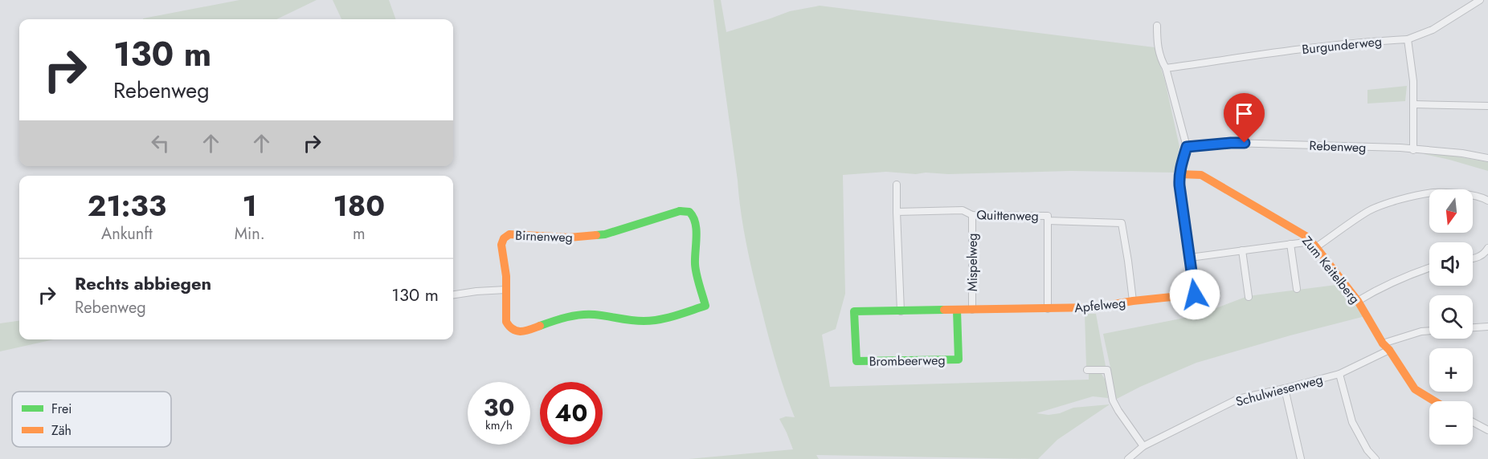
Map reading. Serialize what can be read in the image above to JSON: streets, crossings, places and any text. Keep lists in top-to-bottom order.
{
  "streets": {
    "street": [
      "Burgunderweg",
      "Rebenweg",
      "Quittenweg",
      "Birnenweg",
      "Mispelweg",
      "Zum Keitelberg",
      "Apfelweg",
      "Brombeerweg",
      "Schulwiesenweg"
    ]
  },
  "crossings": [
    ["Rebenweg", "Apfelweg"],
    ["Quittenweg", "Mispelweg"],
    ["Quittenweg", "Apfelweg"],
    ["Mispelweg", "Apfelweg"],
    ["Zum Keitelberg", "Apfelweg"],
    ["Zum Keitelberg", "Schulwiesenweg"],
    ["Apfelweg", "Brombeerweg"]
  ],
  "legend": ["Frei", "Zäh"],
  "north": "bottom",
  "page": {
    "turn": ["130 m", "Rebenweg"],
    "eta": [
      "21:33",
      "Ankunft",
      "1",
      "Min.",
      "180",
      "m"
    ],
    "map_buttons": ["+", "−"],
    "list": [
      {
        "name": "Rechts abbiegen",
        "note": "Rebenweg",
        "value": "130 m"
      }
    ],
    "speed": "30 km/h",
    "limit": "40"
  }
}
